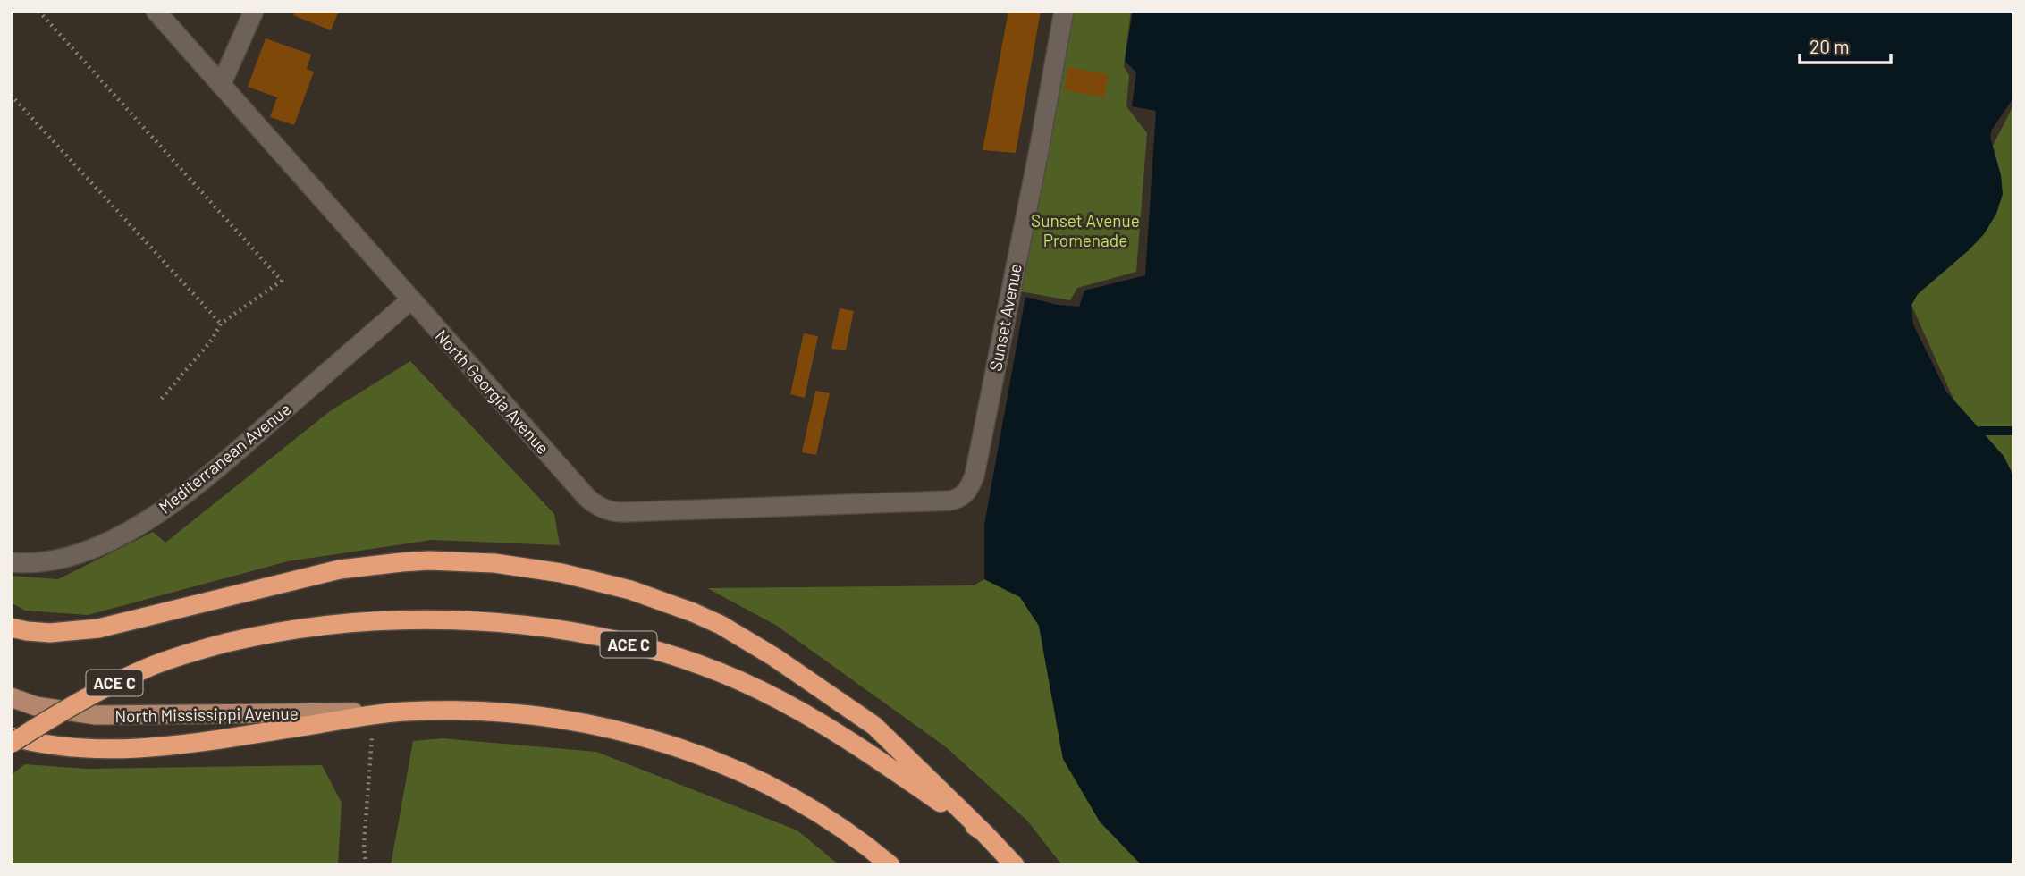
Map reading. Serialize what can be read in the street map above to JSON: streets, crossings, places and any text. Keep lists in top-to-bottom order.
{
  "streets": {
    "highway": ["ACE C"],
    "main road": ["North Mississippi Avenue"],
    "street": ["Sunset Avenue", "North Georgia Avenue", "Mediterranean Avenue"]
  },
  "crossings": [
    ["Sunset Avenue", "North Georgia Avenue"],
    ["North Georgia Avenue", "Mediterranean Avenue"]
  ],
  "parks": ["Sunset Avenue Promenade"],
  "scale_bar": "20 m"
}
